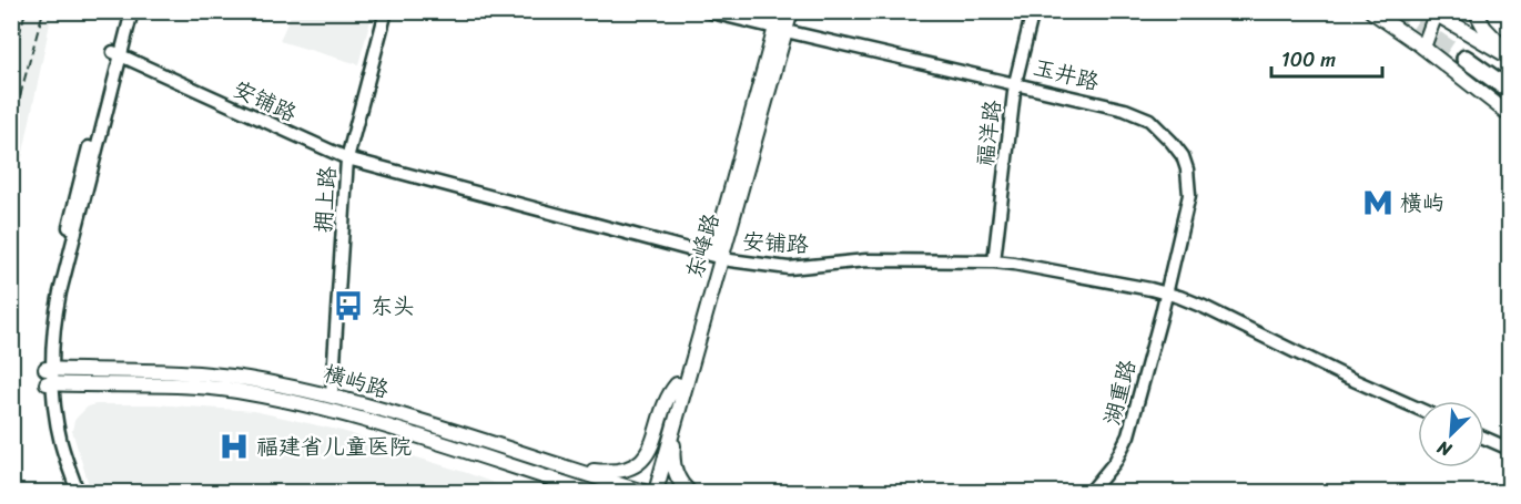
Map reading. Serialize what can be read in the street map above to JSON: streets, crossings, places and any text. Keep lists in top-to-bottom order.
{
  "streets": {
    "main road": ["东峰路", "横屿路"],
    "street": [
      "玉井路",
      "安铺路",
      "福洋路",
      "拥上路",
      "湖重路"
    ]
  },
  "crossings": [
    ["玉井路", "安铺路"],
    ["玉井路", "福洋路"],
    ["玉井路", "东峰路"],
    ["玉井路", "湖重路"],
    ["安铺路", "福洋路"],
    ["安铺路", "拥上路"],
    ["安铺路", "东峰路"],
    ["安铺路", "湖重路"],
    ["拥上路", "横屿路"],
    ["东峰路", "横屿路"]
  ],
  "places": {
    "metro station": ["横屿"],
    "bus stop": ["东头"],
    "hospital": ["福建省儿童医院"]
  },
  "scale_bar": "100 m",
  "north": "bottom left"
}
